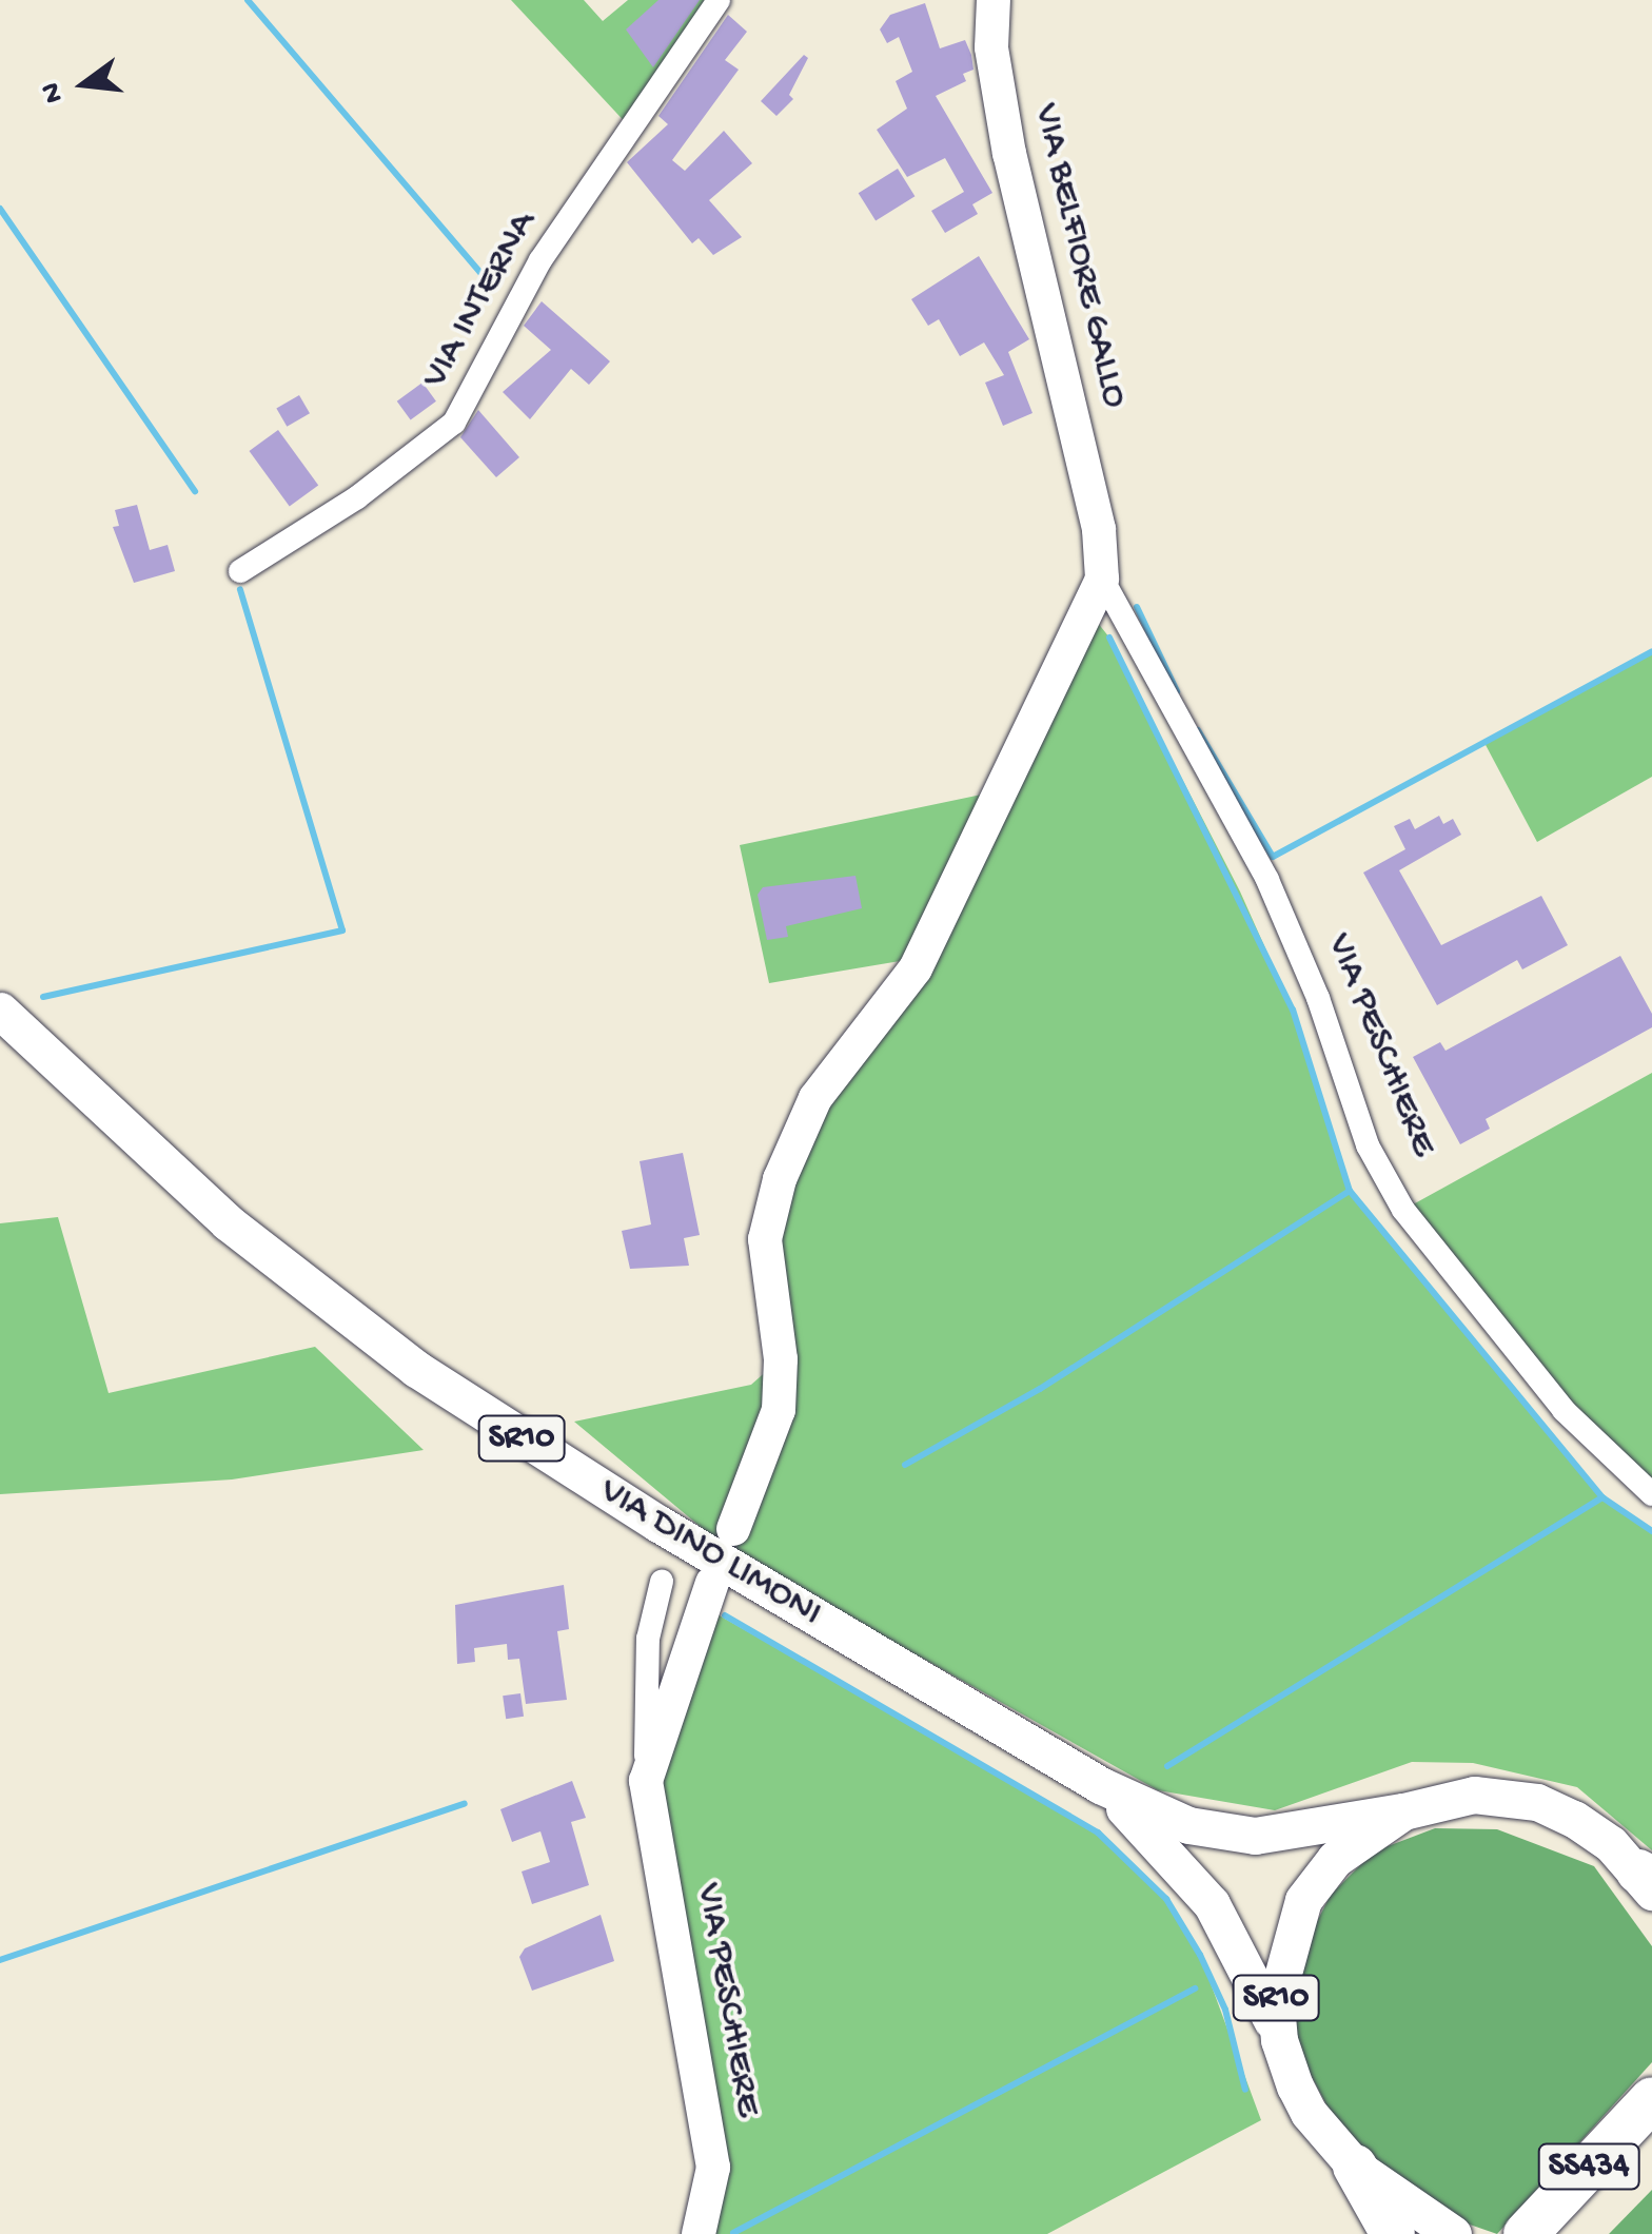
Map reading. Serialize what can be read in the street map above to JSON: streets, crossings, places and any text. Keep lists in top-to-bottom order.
{
  "streets": {
    "highway": ["SS434"],
    "main road": ["SR10", "VIA DINO LIMONI"],
    "street": ["VIA BELFIORE GALLO", "VIA INTERNA", "VIA PESCHIERE"]
  },
  "crossings": [
    ["VIA BELFIORE GALLO", "VIA PESCHIERE"],
    ["SR10", "VIA DINO LIMONI"]
  ],
  "north": "left"
}
